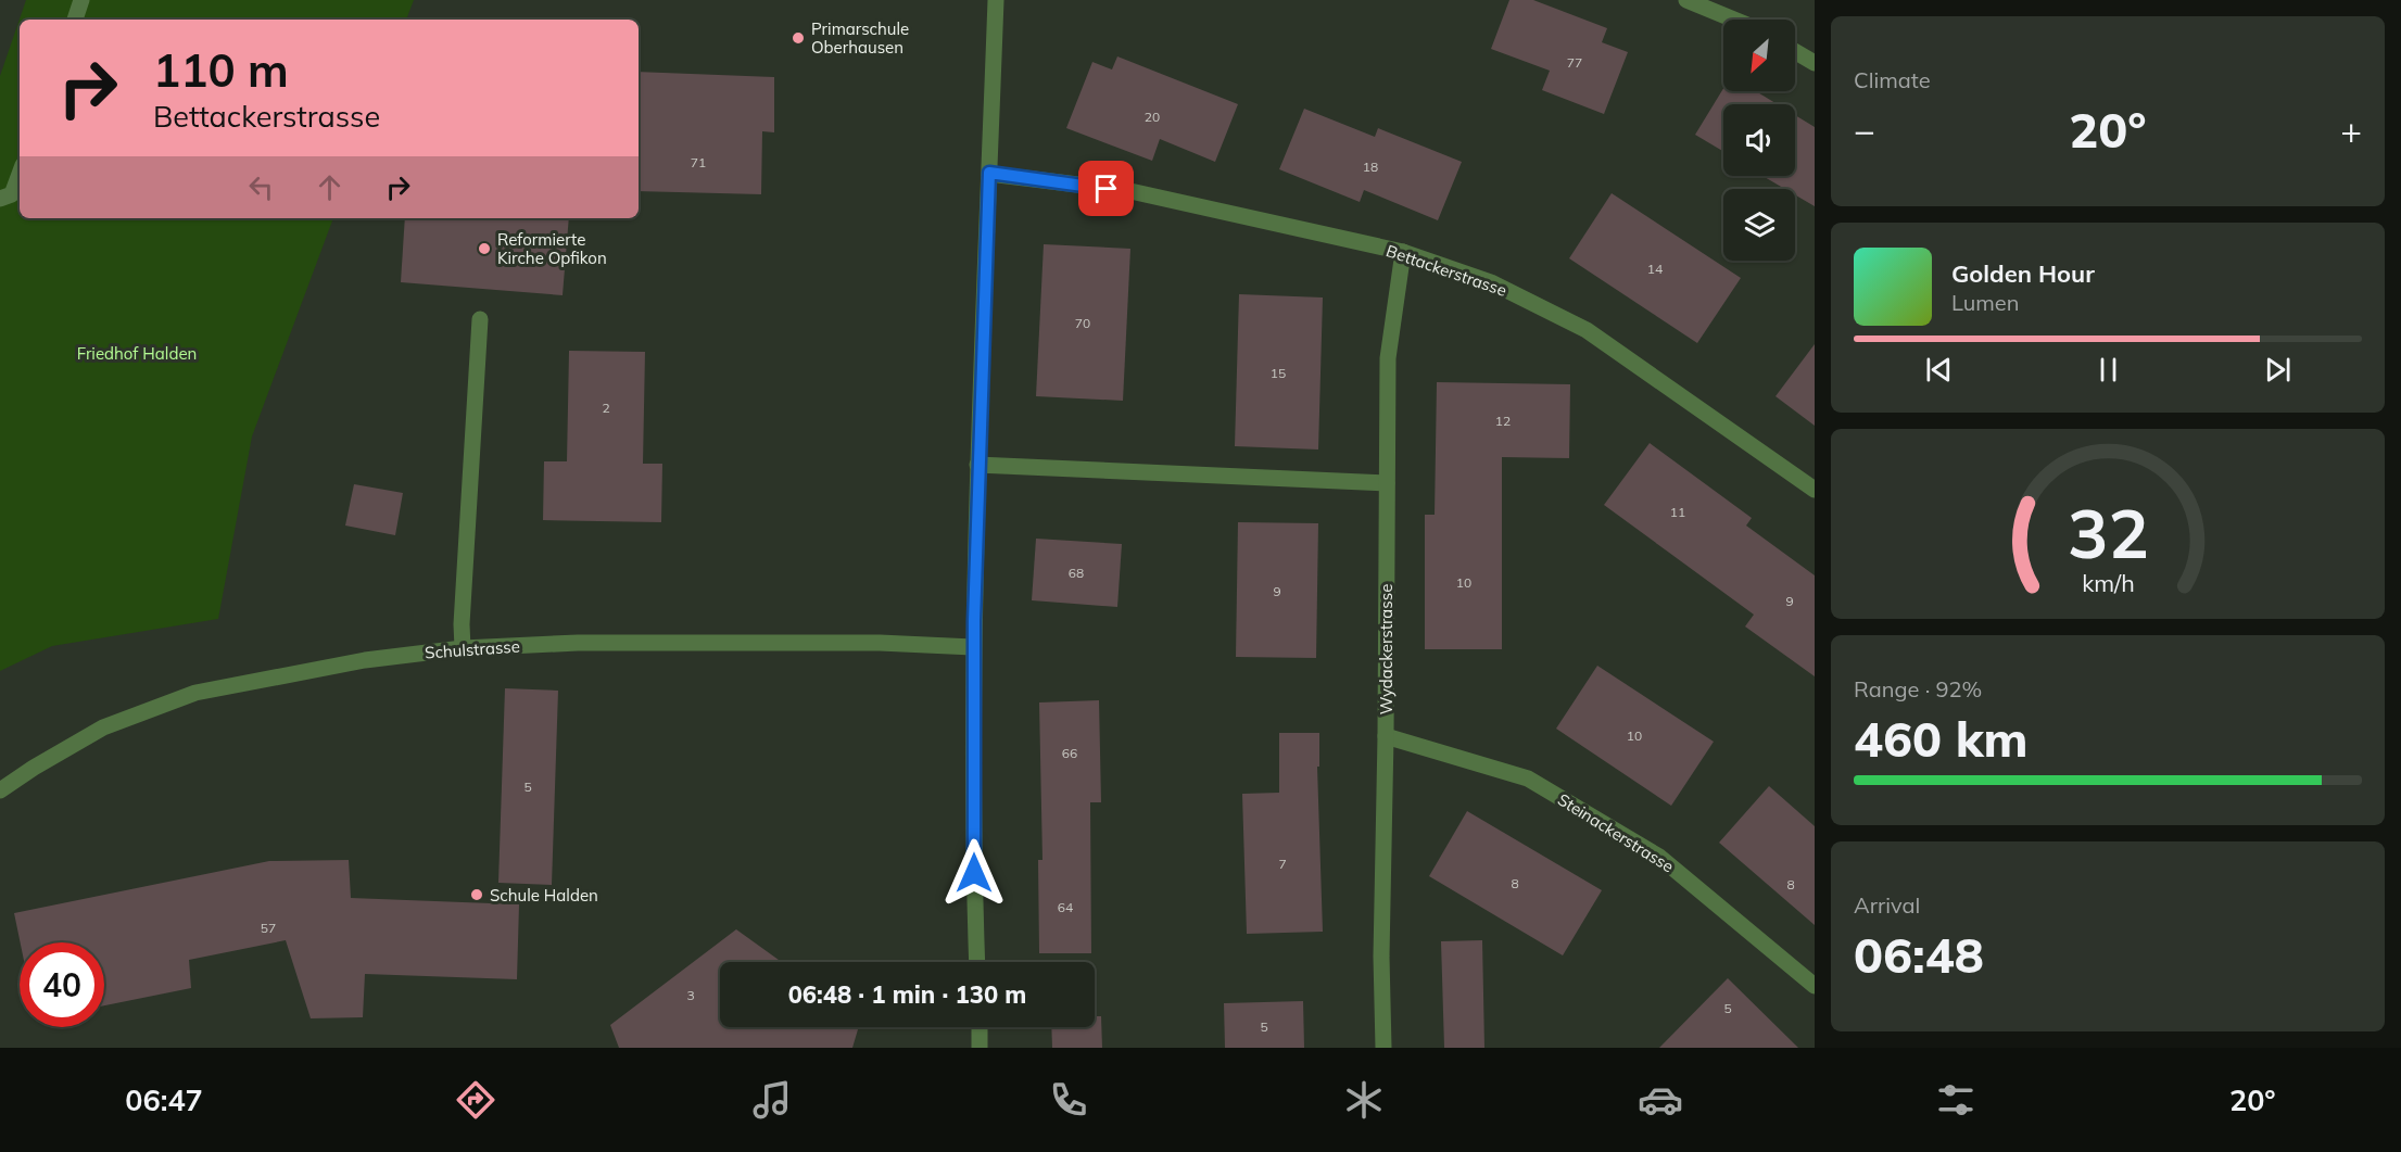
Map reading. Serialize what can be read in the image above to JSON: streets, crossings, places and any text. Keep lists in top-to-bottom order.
{
  "streets": {
    "street": [
      "Bettackerstrasse",
      "Schulstrasse",
      "Wydackerstrasse",
      "Steinackerstrasse"
    ]
  },
  "crossings": [
    ["Bettackerstrasse", "Wydackerstrasse"],
    ["Wydackerstrasse", "Steinackerstrasse"]
  ],
  "parks": ["Friedhof Halden"],
  "places": ["Primarschule Oberhausen", "Reformierte Kirche Opfikon", "Schule Halden"],
  "house_numbers": [
    "77",
    "20",
    "71",
    "18",
    "14",
    "70",
    "15",
    "2",
    "12",
    "11",
    "68",
    "10",
    "9",
    "9",
    "10",
    "66",
    "5",
    "7",
    "8",
    "8",
    "64",
    "57",
    "3",
    "5",
    "5"
  ],
  "north": "bottom left",
  "page": {
    "tile": [
      "Climate",
      ["Range · 92%", "460 km"],
      ["Arrival", "06:48"]
    ],
    "turn": ["110 m", "Bettackerstrasse"],
    "heat": ["−", "20°", "+"],
    "song": ["Golden Hour", "Lumen"],
    "limit": "40",
    "trip": "06:48 · 1 min · 130 m",
    "tabs": ["06:47", "20°"],
    "gauge": ["32", "km/h"]
  }
}
